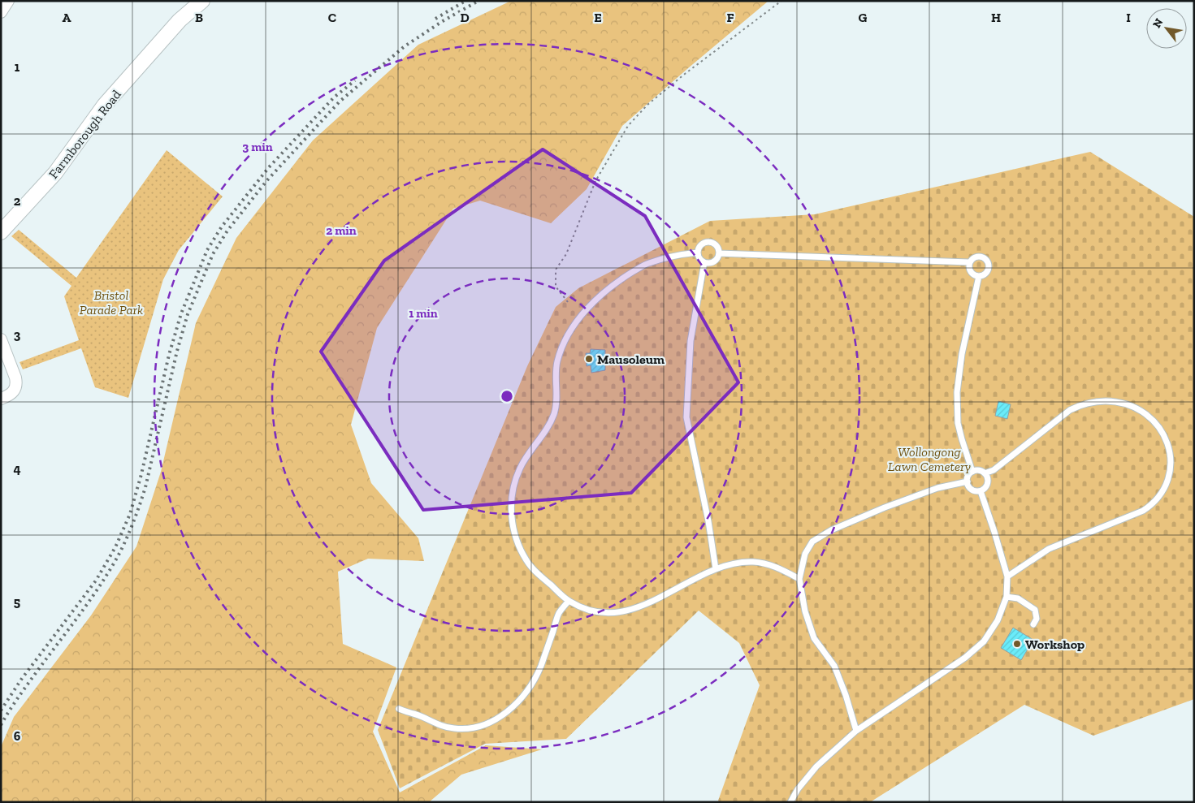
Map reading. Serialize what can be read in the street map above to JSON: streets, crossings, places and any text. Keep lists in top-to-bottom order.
{
  "streets": {
    "street": ["Farmborough Road"]
  },
  "parks": ["Bristol Parade Park", "Wollongong Lawn Cemetery"],
  "places": ["Mausoleum", "Workshop"],
  "north": "top left",
  "grid": {
    "columns": [
      "A",
      "B",
      "C",
      "D",
      "E",
      "F",
      "G",
      "H",
      "I"
    ],
    "rows": [
      "1",
      "2",
      "3",
      "4",
      "5",
      "6"
    ]
  },
  "rings": ["3 min", "2 min", "1 min"]
}
